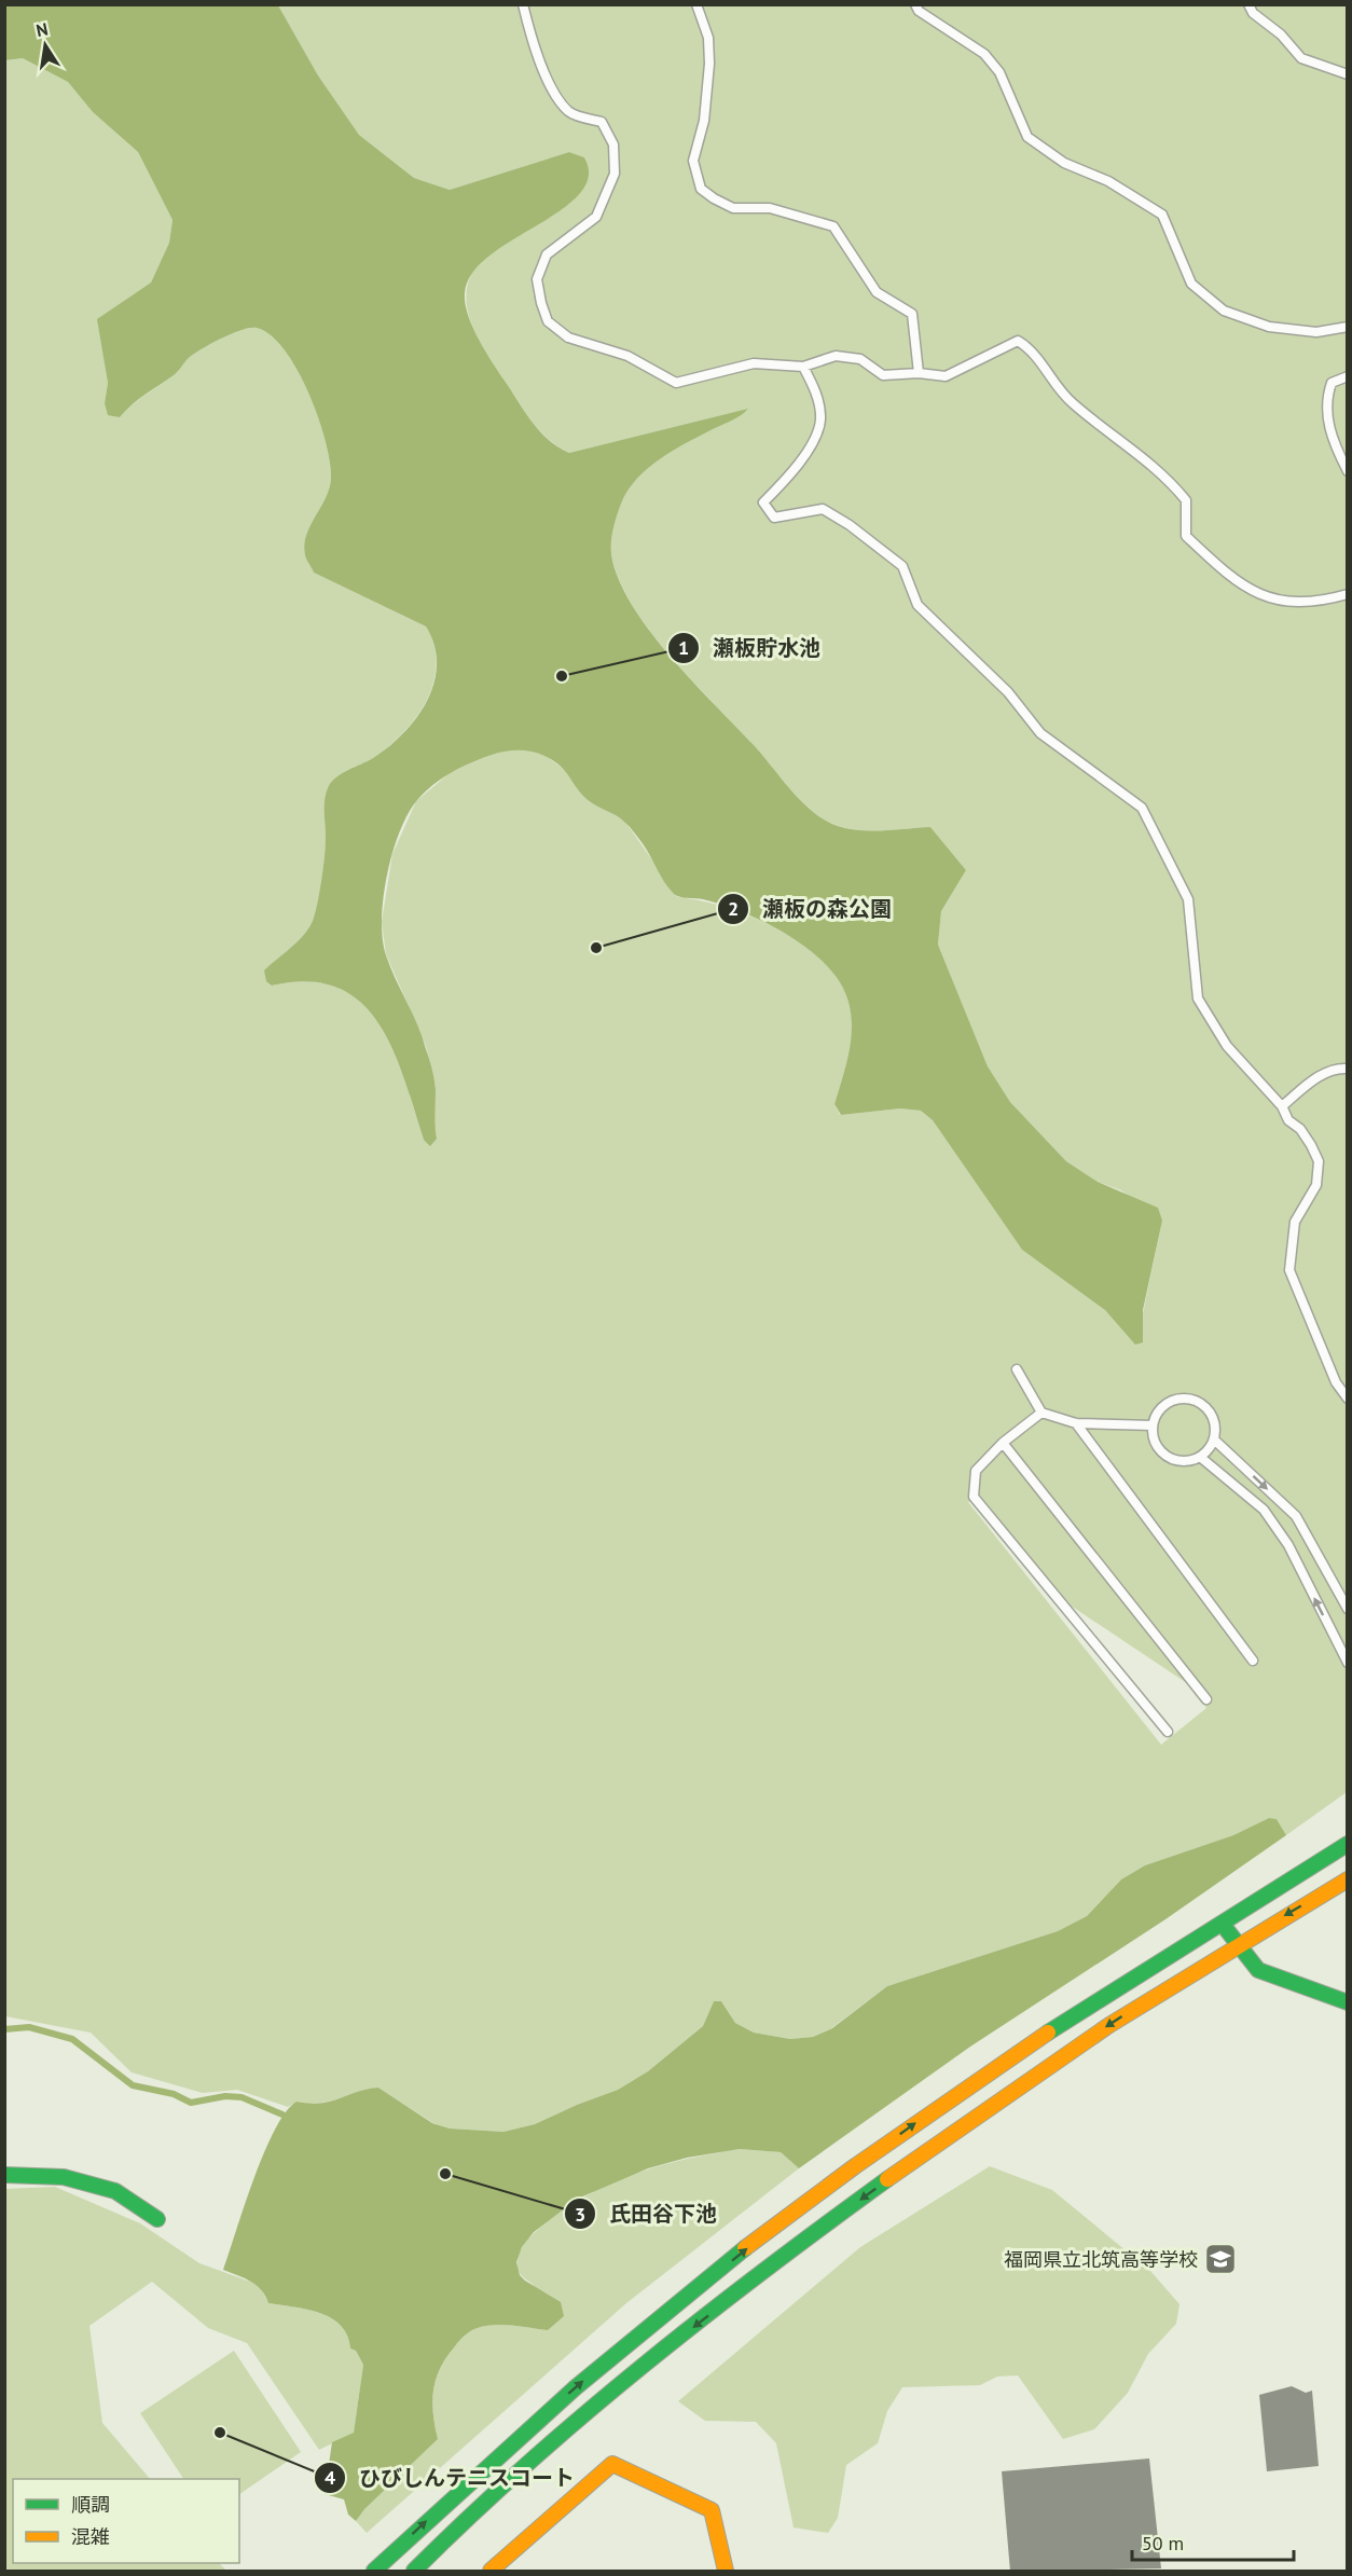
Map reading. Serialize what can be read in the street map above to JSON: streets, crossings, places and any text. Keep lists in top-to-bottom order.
{
  "places": {
    "other": [
      "瀬板貯水池",
      "瀬板の森公園",
      "氏田谷下池",
      "ひびしんテニスコート"
    ],
    "school or university": ["福岡県立北筑高等学校"]
  },
  "legend": ["順調", "混雑"],
  "scale_bar": "50 m",
  "north": "top"
}
